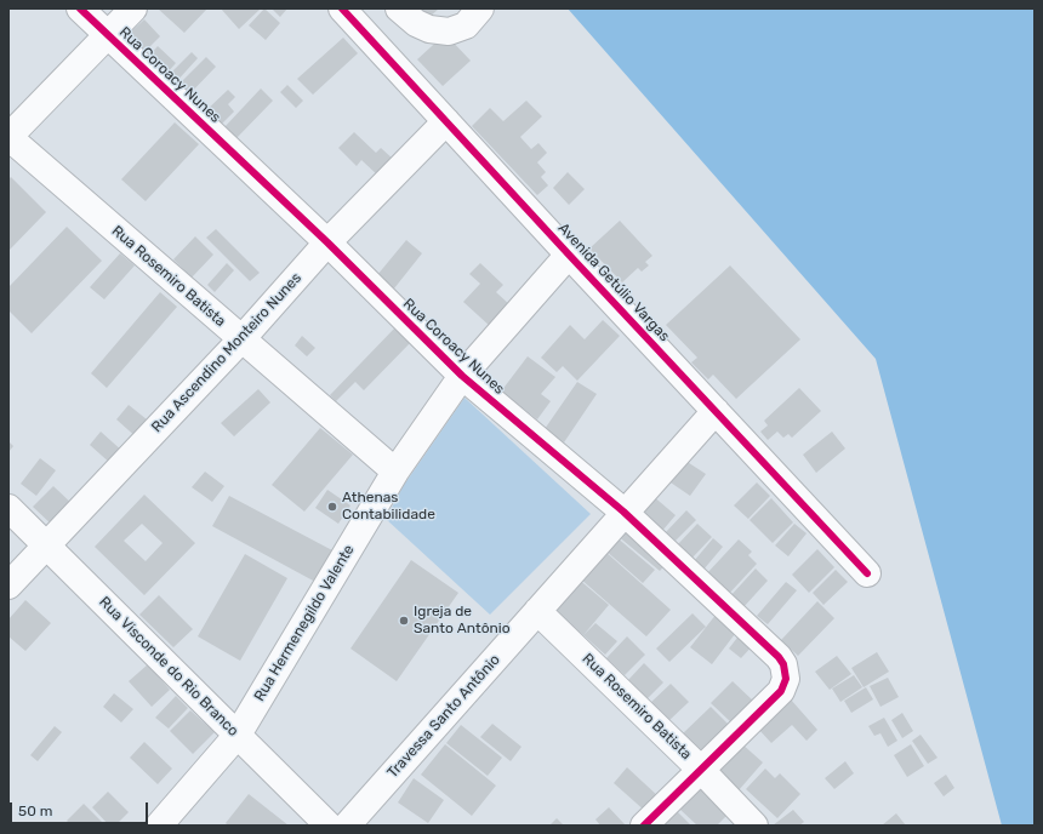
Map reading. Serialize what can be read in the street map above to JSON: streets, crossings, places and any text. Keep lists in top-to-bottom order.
{
  "streets": {
    "street": [
      "Rua Coroacy Nunes",
      "Rua Rosemiro Batista",
      "Avenida Getúlio Vargas",
      "Rua Ascendino Monteiro Nunes",
      "Rua Hermenegildo Valente",
      "Rua Visconde do Rio Branco",
      "Travessa Santo Antônio"
    ]
  },
  "crossings": [
    ["Rua Coroacy Nunes", "Rua Rosemiro Batista"],
    ["Rua Coroacy Nunes", "Rua Ascendino Monteiro Nunes"],
    ["Rua Coroacy Nunes", "Rua Hermenegildo Valente"],
    ["Rua Coroacy Nunes", "Travessa Santo Antônio"],
    ["Rua Rosemiro Batista", "Rua Ascendino Monteiro Nunes"],
    ["Rua Rosemiro Batista", "Rua Hermenegildo Valente"],
    ["Rua Rosemiro Batista", "Travessa Santo Antônio"],
    ["Avenida Getúlio Vargas", "Rua Ascendino Monteiro Nunes"],
    ["Avenida Getúlio Vargas", "Rua Hermenegildo Valente"],
    ["Avenida Getúlio Vargas", "Travessa Santo Antônio"],
    ["Rua Ascendino Monteiro Nunes", "Rua Visconde do Rio Branco"],
    ["Rua Hermenegildo Valente", "Rua Visconde do Rio Branco"]
  ],
  "places": ["Athenas Contabilidade", "Igreja de Santo Antônio"],
  "scale_bar": "50 m"
}
